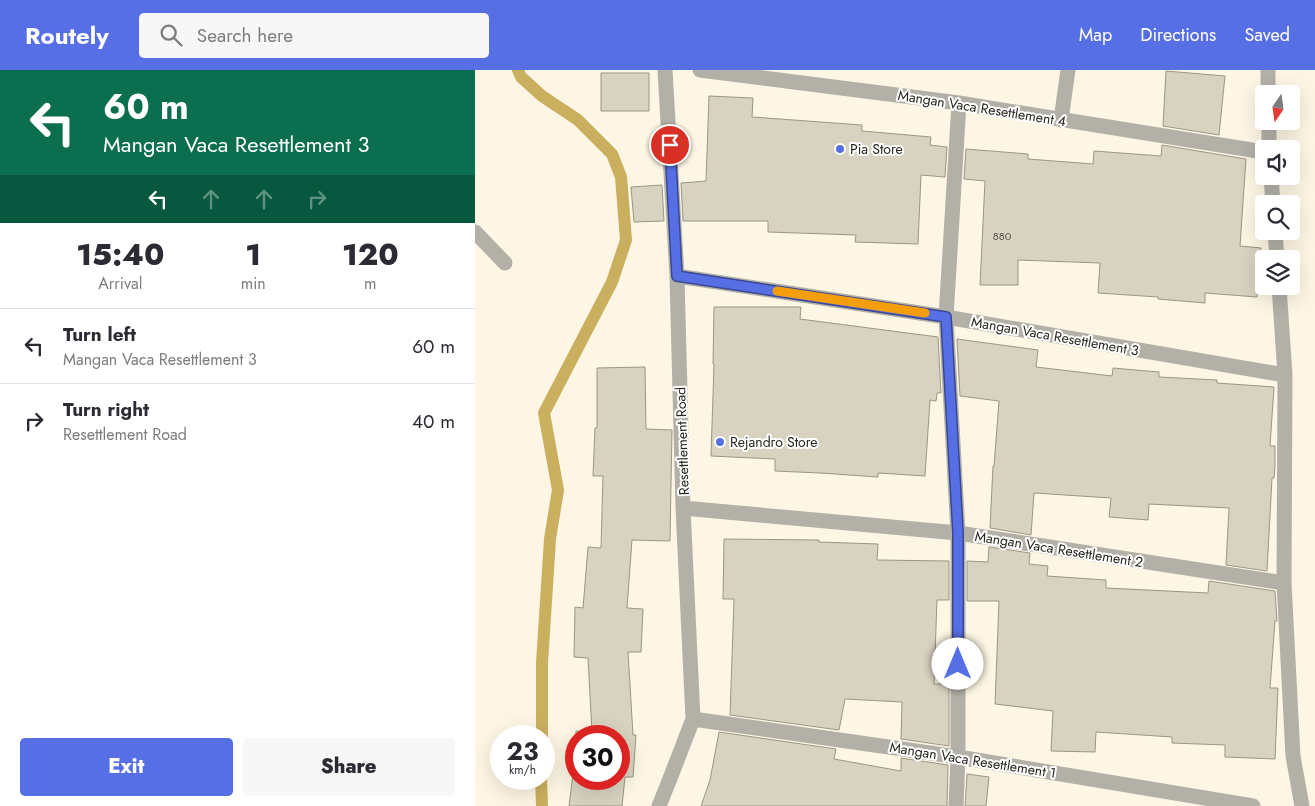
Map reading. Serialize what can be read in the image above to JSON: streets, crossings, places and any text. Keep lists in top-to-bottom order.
{
  "streets": {
    "street": [
      "Mangan Vaca Resettlement 4",
      "Mangan Vaca Resettlement 3",
      "Resettlement Road",
      "Mangan Vaca Resettlement 2",
      "Mangan Vaca Resettlement 1"
    ]
  },
  "crossings": [
    ["Mangan Vaca Resettlement 3", "Resettlement Road"],
    ["Resettlement Road", "Mangan Vaca Resettlement 2"],
    ["Resettlement Road", "Mangan Vaca Resettlement 1"]
  ],
  "places": ["Pia Store", "Rejandro Store"],
  "house_numbers": ["880"],
  "north": "bottom",
  "page": {
    "header": "Routely",
    "search": "Search here",
    "nav": ["Map", "Directions", "Saved"],
    "turn": ["60 m", "Mangan Vaca Resettlement 3"],
    "eta": [
      "15:40",
      "Arrival",
      "1",
      "min",
      "120",
      "m"
    ],
    "list": [
      {
        "name": "Turn left",
        "note": "Mangan Vaca Resettlement 3",
        "value": "60 m"
      },
      {
        "name": "Turn right",
        "note": "Resettlement Road",
        "value": "40 m"
      }
    ],
    "speed": "23 km/h",
    "limit": "30",
    "buttons": ["Exit", "Share"]
  }
}
